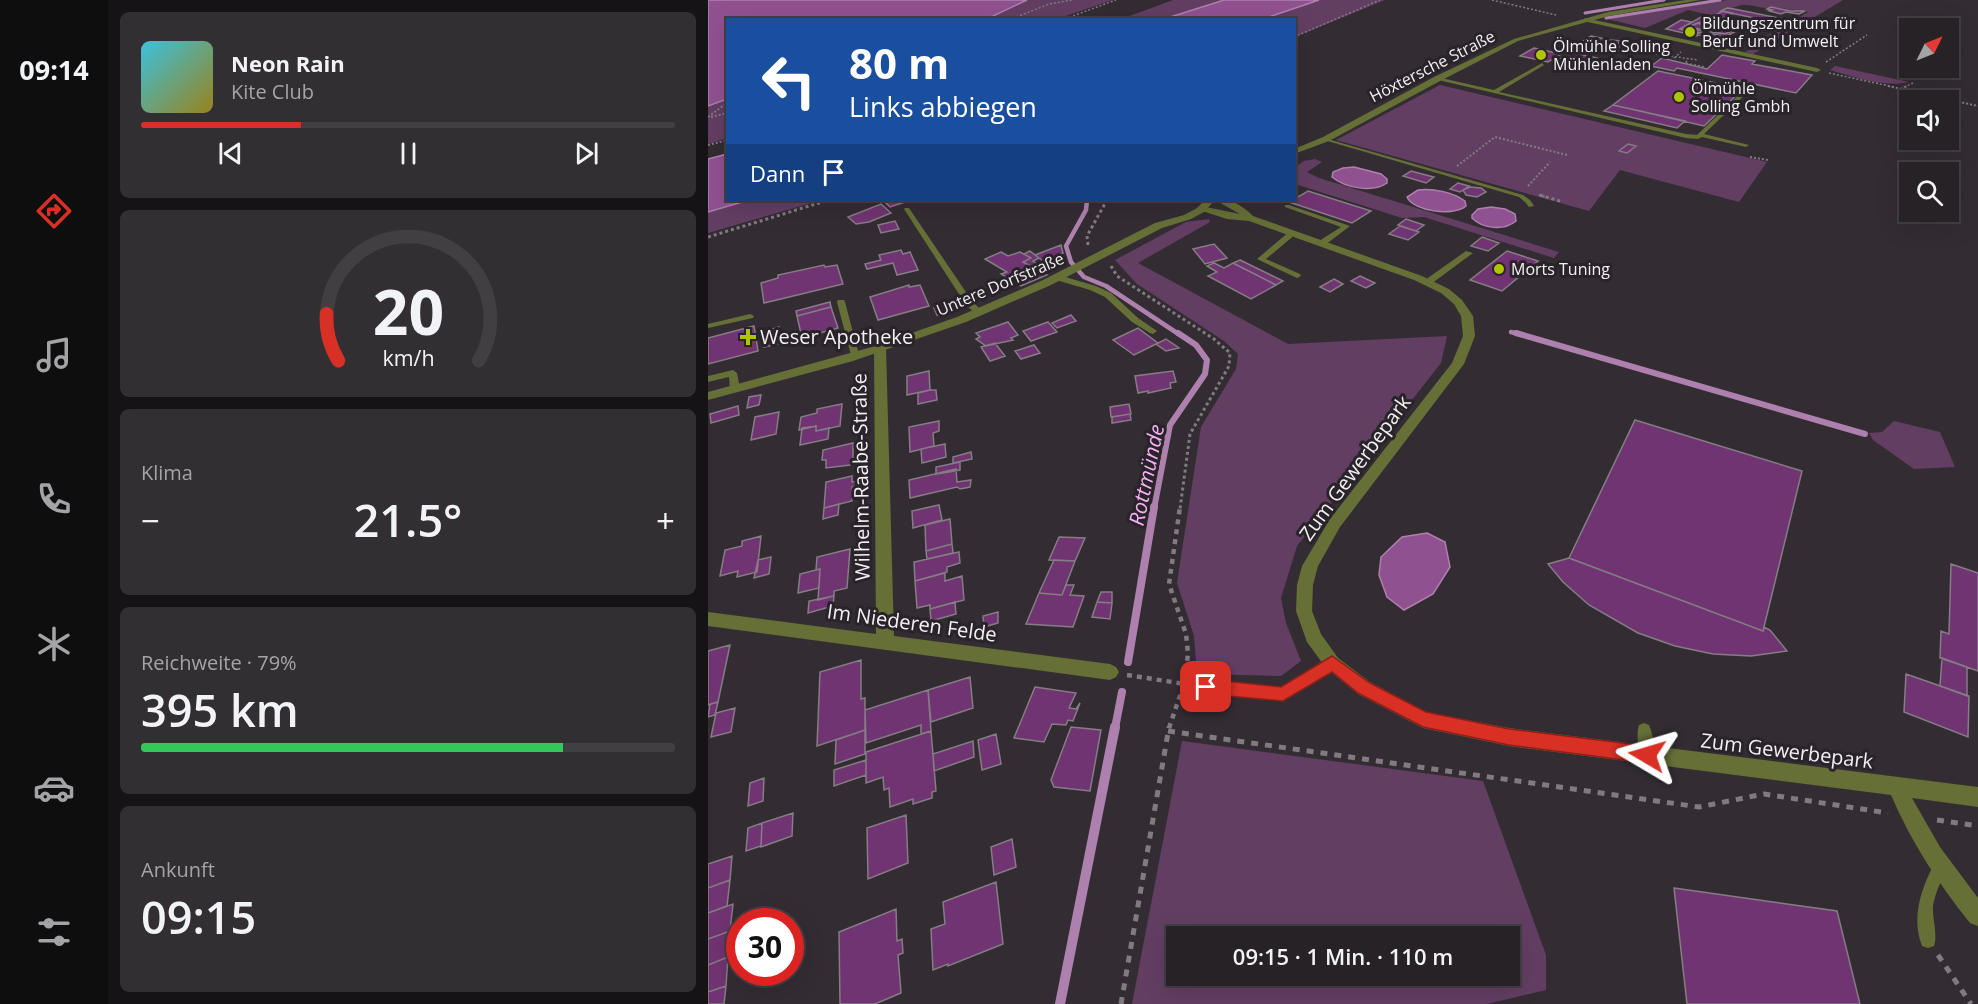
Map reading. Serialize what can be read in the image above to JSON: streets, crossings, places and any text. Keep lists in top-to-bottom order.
{
  "streets": {
    "street": [
      "Höxtersche Straße",
      "Untere Dorfstraße",
      "Zum Gewerbepark",
      "Wilhelm-Raabe-Straße",
      "Im Niederen Felde"
    ]
  },
  "crossings": [
    ["Untere Dorfstraße", "Zum Gewerbepark"],
    ["Untere Dorfstraße", "Wilhelm-Raabe-Straße"],
    ["Wilhelm-Raabe-Straße", "Im Niederen Felde"]
  ],
  "water": ["Rottmünde"],
  "places": {
    "other": [
      "Bildungszentrum für Beruf und Umwelt",
      "Ölmühle Solling Mühlenladen",
      "Ölmühle Solling Gmbh",
      "Morts Tuning"
    ],
    "health": ["Weser Apotheke"]
  },
  "north": "top right",
  "page": {
    "tabs": "09:14",
    "turn": ["80 m", "Links abbiegen"],
    "song": ["Neon Rain", "Kite Club"],
    "then": "Dann",
    "tile": [
      "Klima",
      ["Reichweite · 79%", "395 km"],
      ["Ankunft", "09:15"]
    ],
    "heat": ["−", "21.5°", "+"],
    "limit": "30",
    "trip": "09:15 · 1 Min. · 110 m",
    "gauge": ["20", "km/h"]
  }
}
